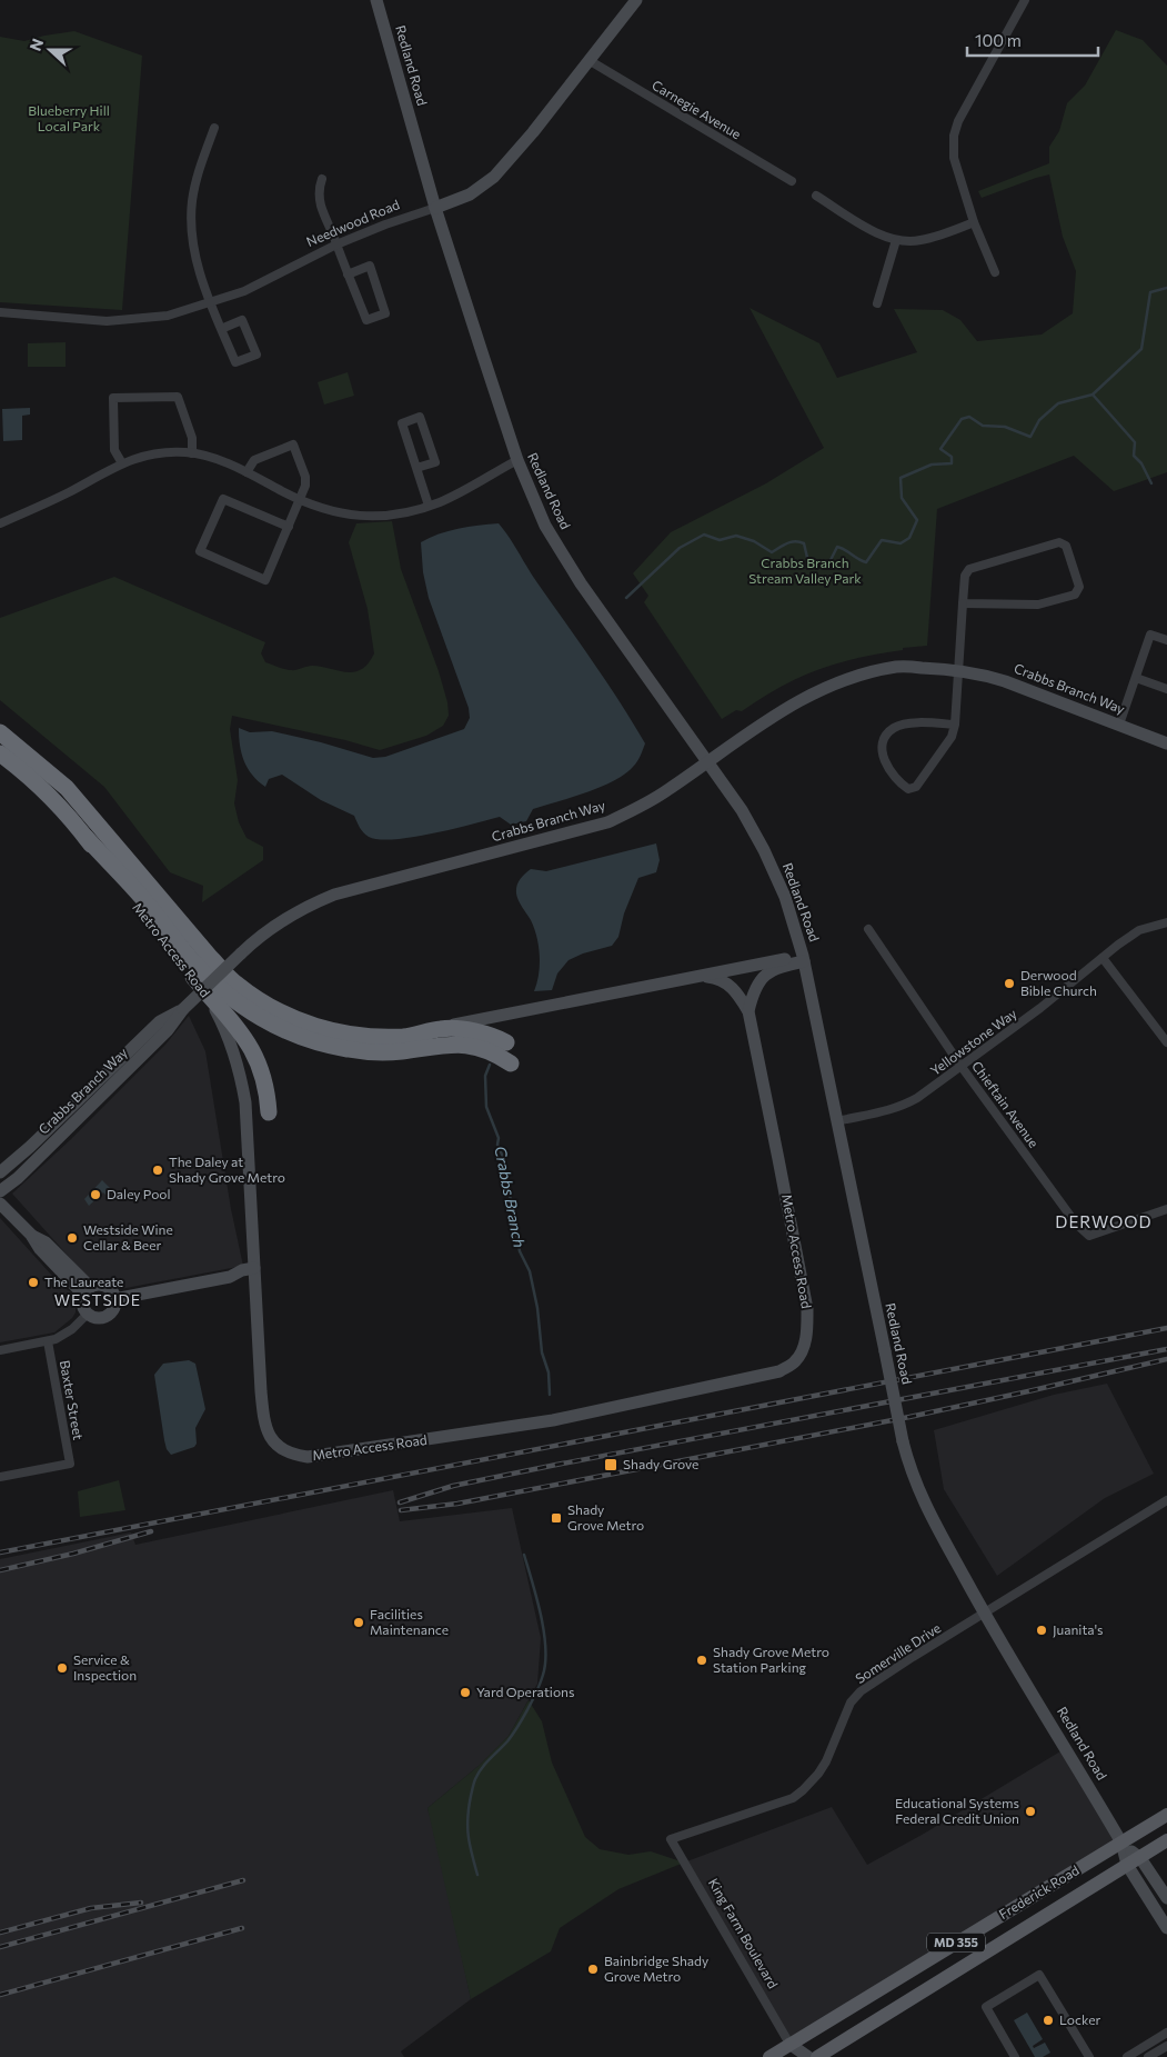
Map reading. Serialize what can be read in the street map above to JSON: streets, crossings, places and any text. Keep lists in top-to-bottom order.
{
  "streets": {
    "highway": ["Metro Access Road"],
    "main road": [
      "Redland Road",
      "Needwood Road",
      "Crabbs Branch Way",
      "Frederick Road",
      "King Farm Boulevard",
      "MD 355"
    ],
    "street": [
      "Carnegie Avenue",
      "Yellowstone Way",
      "Chieftain Avenue",
      "Baxter Street",
      "Somerville Drive"
    ]
  },
  "crossings": [
    ["Redland Road", "Needwood Road"],
    ["Redland Road", "Crabbs Branch Way"],
    ["Redland Road", "Metro Access Road"],
    ["Redland Road", "Yellowstone Way"],
    ["Redland Road", "Somerville Drive"],
    ["Redland Road", "Frederick Road"],
    ["Carnegie Avenue", "Needwood Road"],
    ["Yellowstone Way", "Chieftain Avenue"],
    ["Somerville Drive", "King Farm Boulevard"],
    ["Frederick Road", "King Farm Boulevard"]
  ],
  "districts": ["DERWOOD", "WESTSIDE"],
  "water": ["Crabbs Branch"],
  "parks": ["Blueberry Hill Local Park", "Crabbs Branch Stream Valley Park"],
  "places": {
    "other": [
      "Derwood Bible Church",
      "The Daley at Shady Grove Metro",
      "Daley Pool",
      "Westside Wine Cellar & Beer",
      "The Laureate",
      "Facilities Maintenance",
      "Juanita's",
      "Shady Grove Metro Station Parking",
      "Service & Inspection",
      "Yard Operations",
      "Educational Systems Federal Credit Union",
      "Bainbridge Shady Grove Metro",
      "Locker"
    ],
    "transit": ["Shady Grove", "Shady Grove Metro"]
  },
  "scale_bar": "100 m",
  "north": "left"
}
